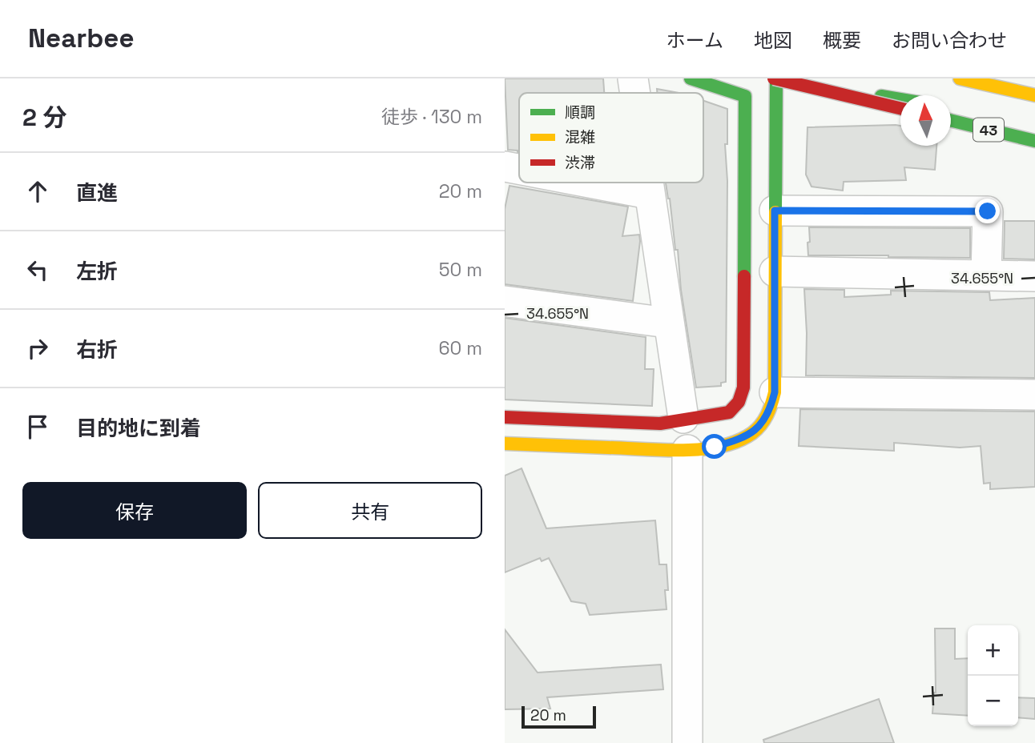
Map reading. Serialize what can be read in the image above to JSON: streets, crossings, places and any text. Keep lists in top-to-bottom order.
{
  "streets": {
    "main road": ["43"]
  },
  "legend": ["順調", "混雑", "渋滞"],
  "scale_bar": "20 m",
  "north": "top",
  "page": {
    "header": "Nearbee",
    "nav": [
      "ホーム",
      "地図",
      "概要",
      "お問い合わせ"
    ],
    "heading": ["2 分", "徒歩 · 130 m"],
    "list": [
      ["直進", "20 m"],
      ["左折", "50 m"],
      ["右折", "60 m"],
      "目的地に到着"
    ],
    "buttons": ["保存", "共有"],
    "map_buttons": ["+", "−"],
    "scale": "20 m"
  },
  "coordinates": ["34.655°N"]
}
